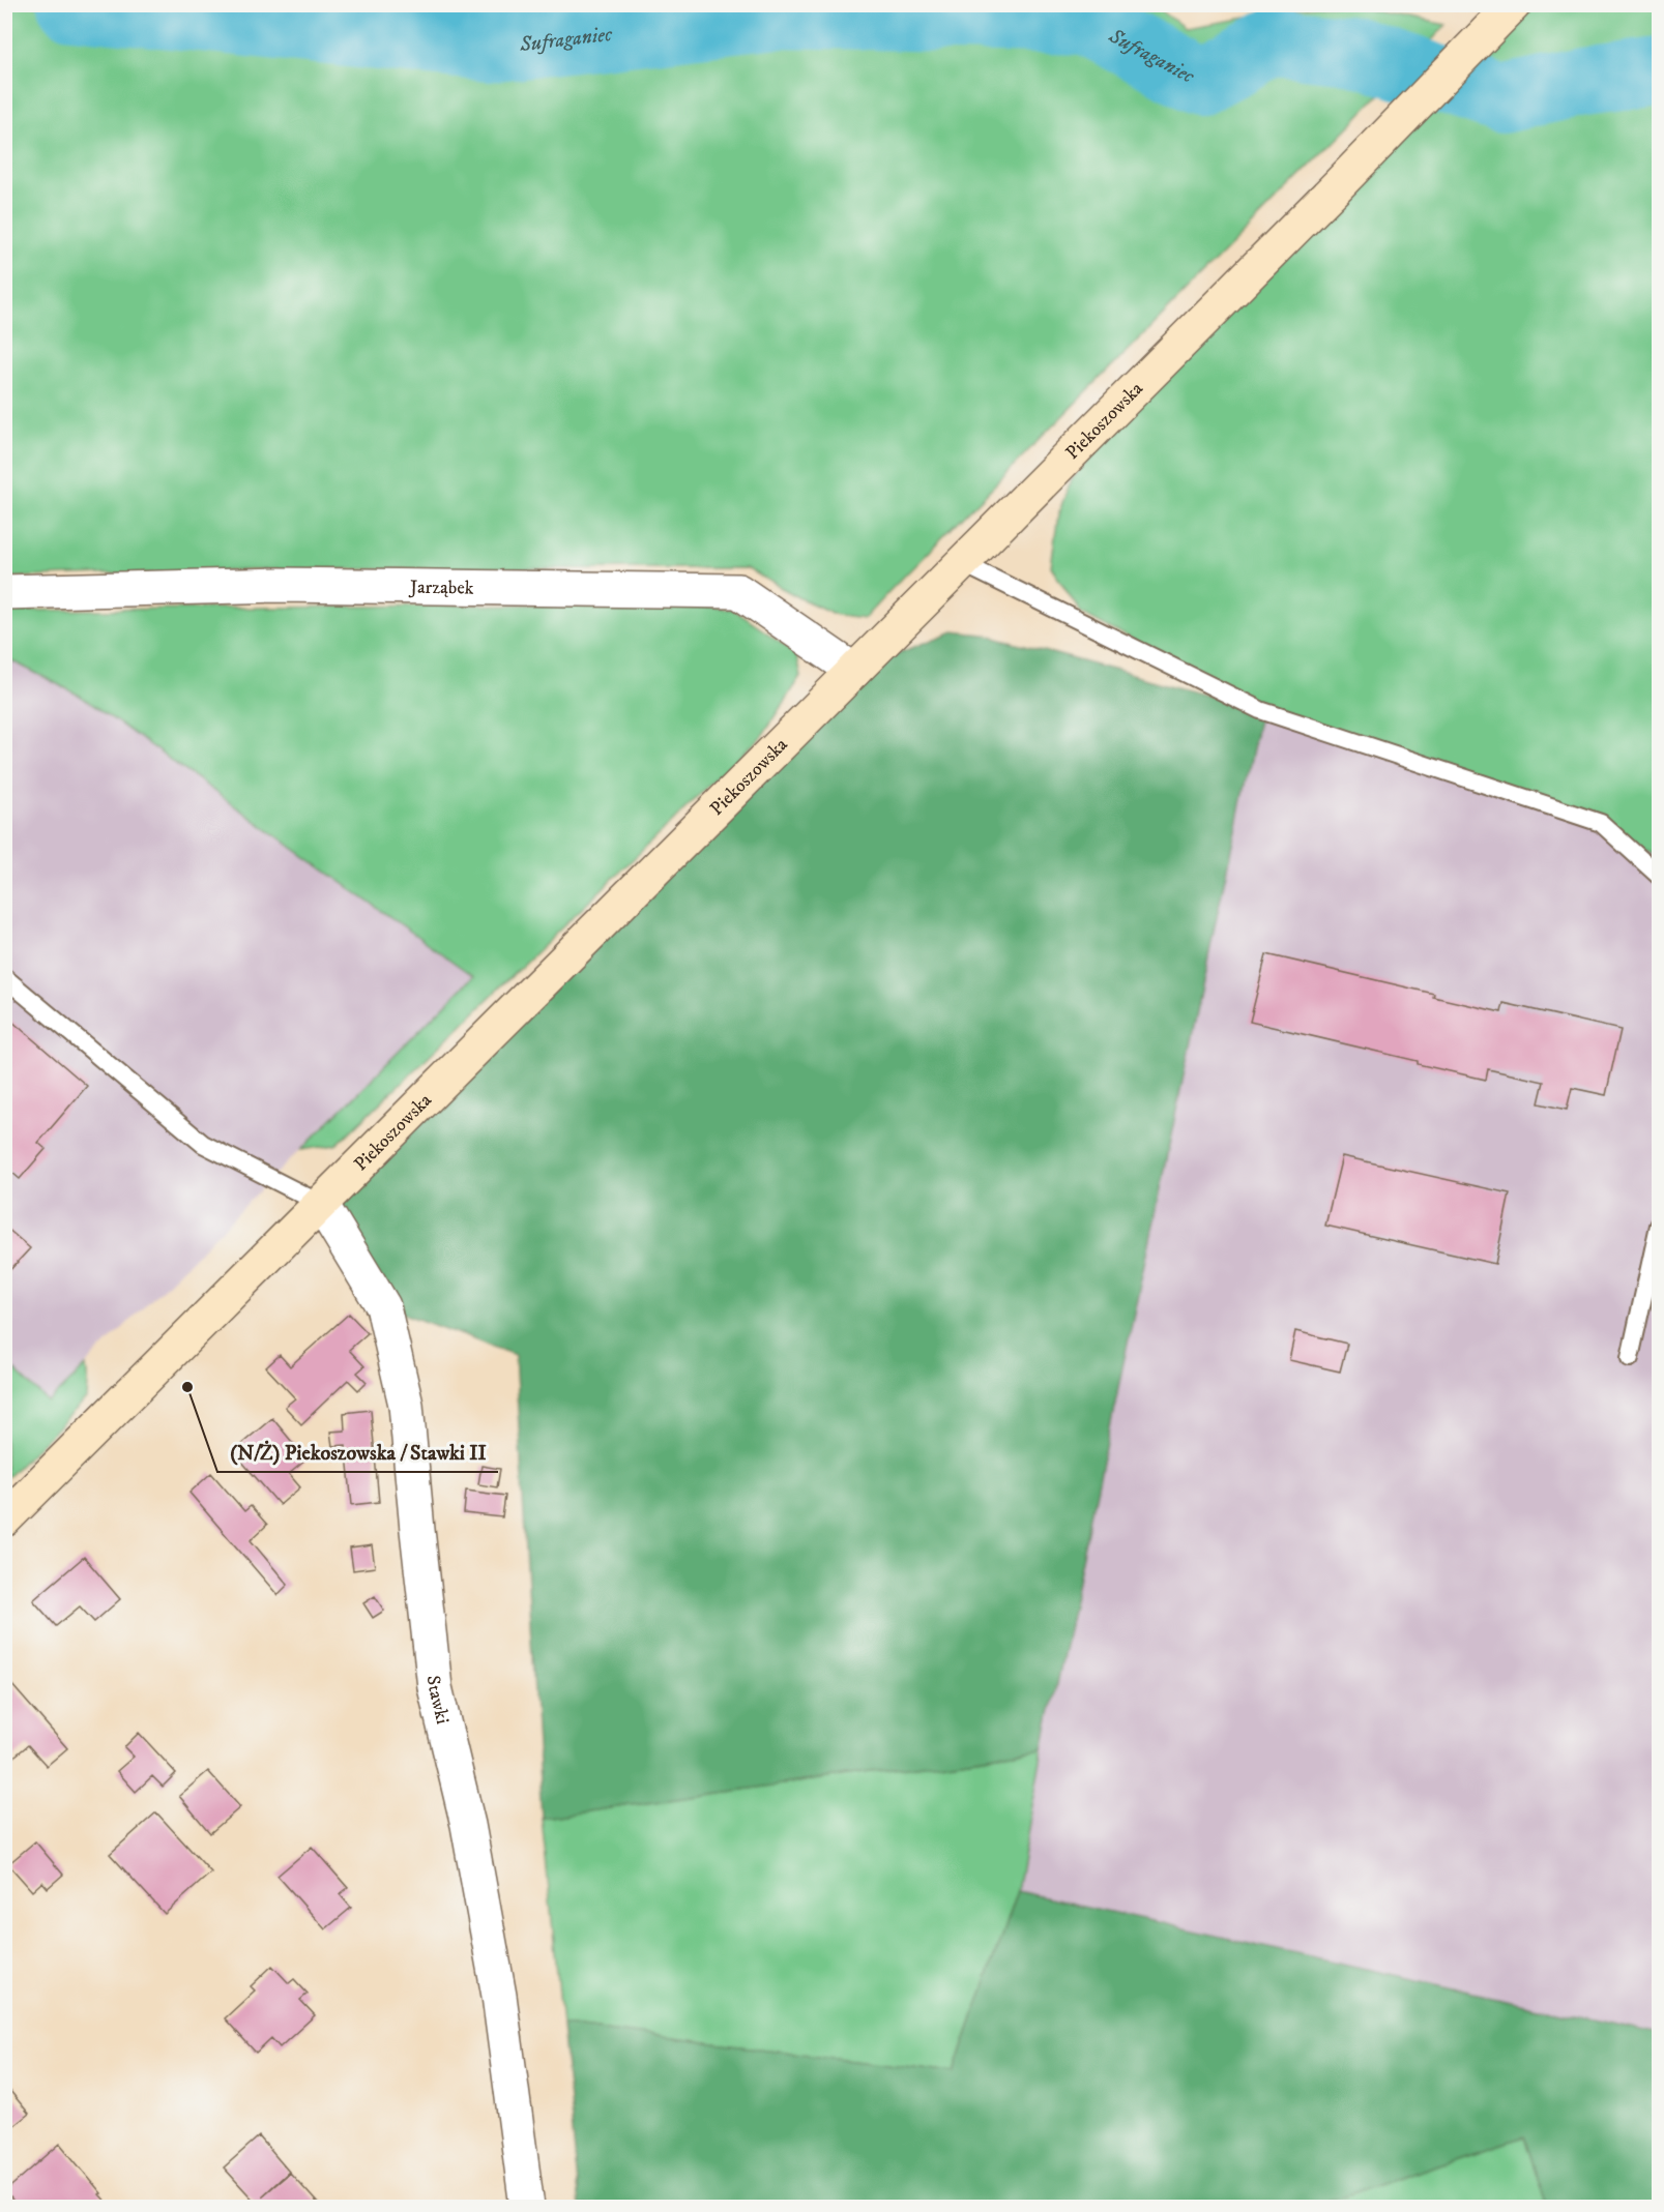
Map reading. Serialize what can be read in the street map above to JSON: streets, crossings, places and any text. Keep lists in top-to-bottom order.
{
  "streets": {
    "main road": ["Piekoszowska"],
    "street": ["Jarząbek", "Stawki"]
  },
  "crossings": [
    ["Piekoszowska", "Jarząbek"],
    ["Piekoszowska", "Stawki"]
  ],
  "water": ["Sufraganiec"],
  "places": ["(N/Ż) Piekoszowska / Stawki II"]
}
